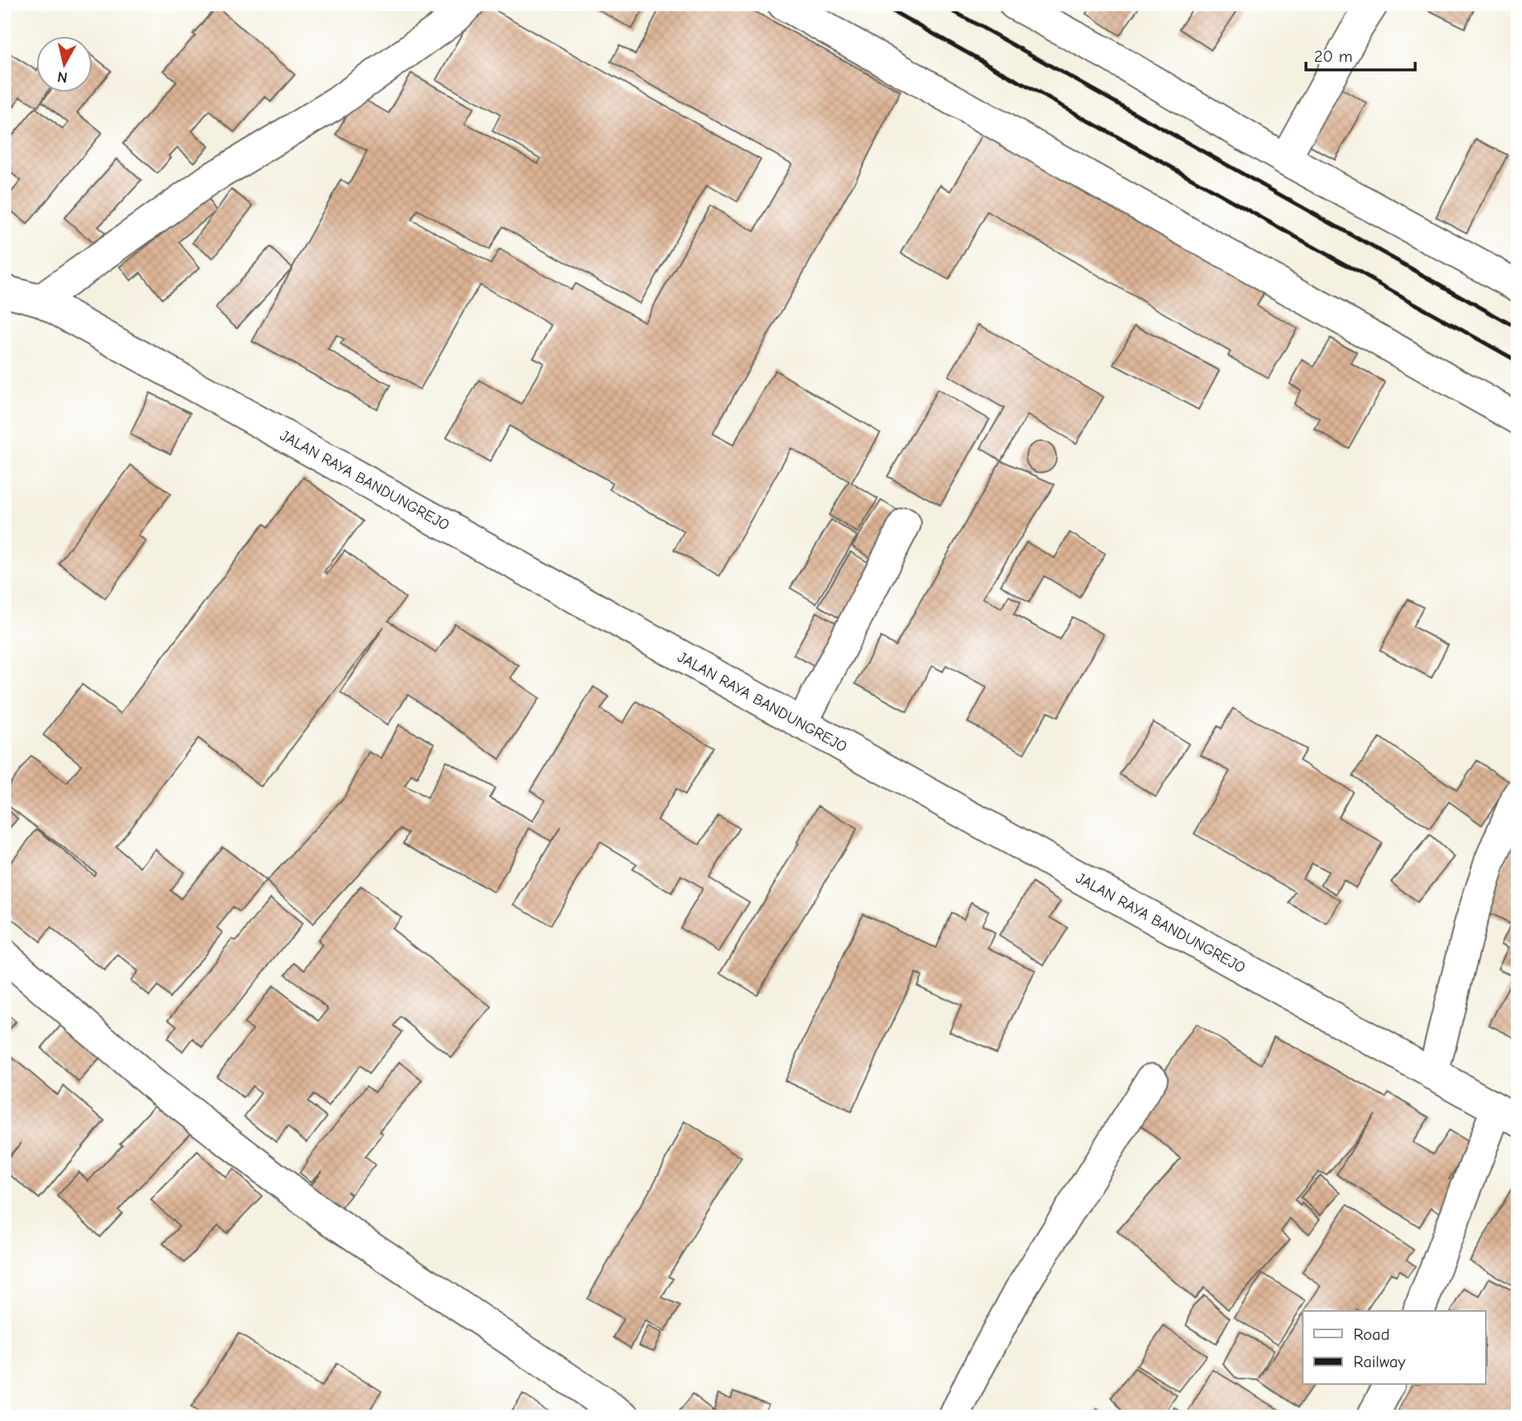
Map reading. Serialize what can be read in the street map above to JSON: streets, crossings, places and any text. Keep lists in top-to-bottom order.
{
  "streets": {
    "street": ["JALAN RAYA BANDUNGREJO"]
  },
  "legend": ["Road", "Railway"],
  "scale_bar": "20 m",
  "north": "bottom"
}
